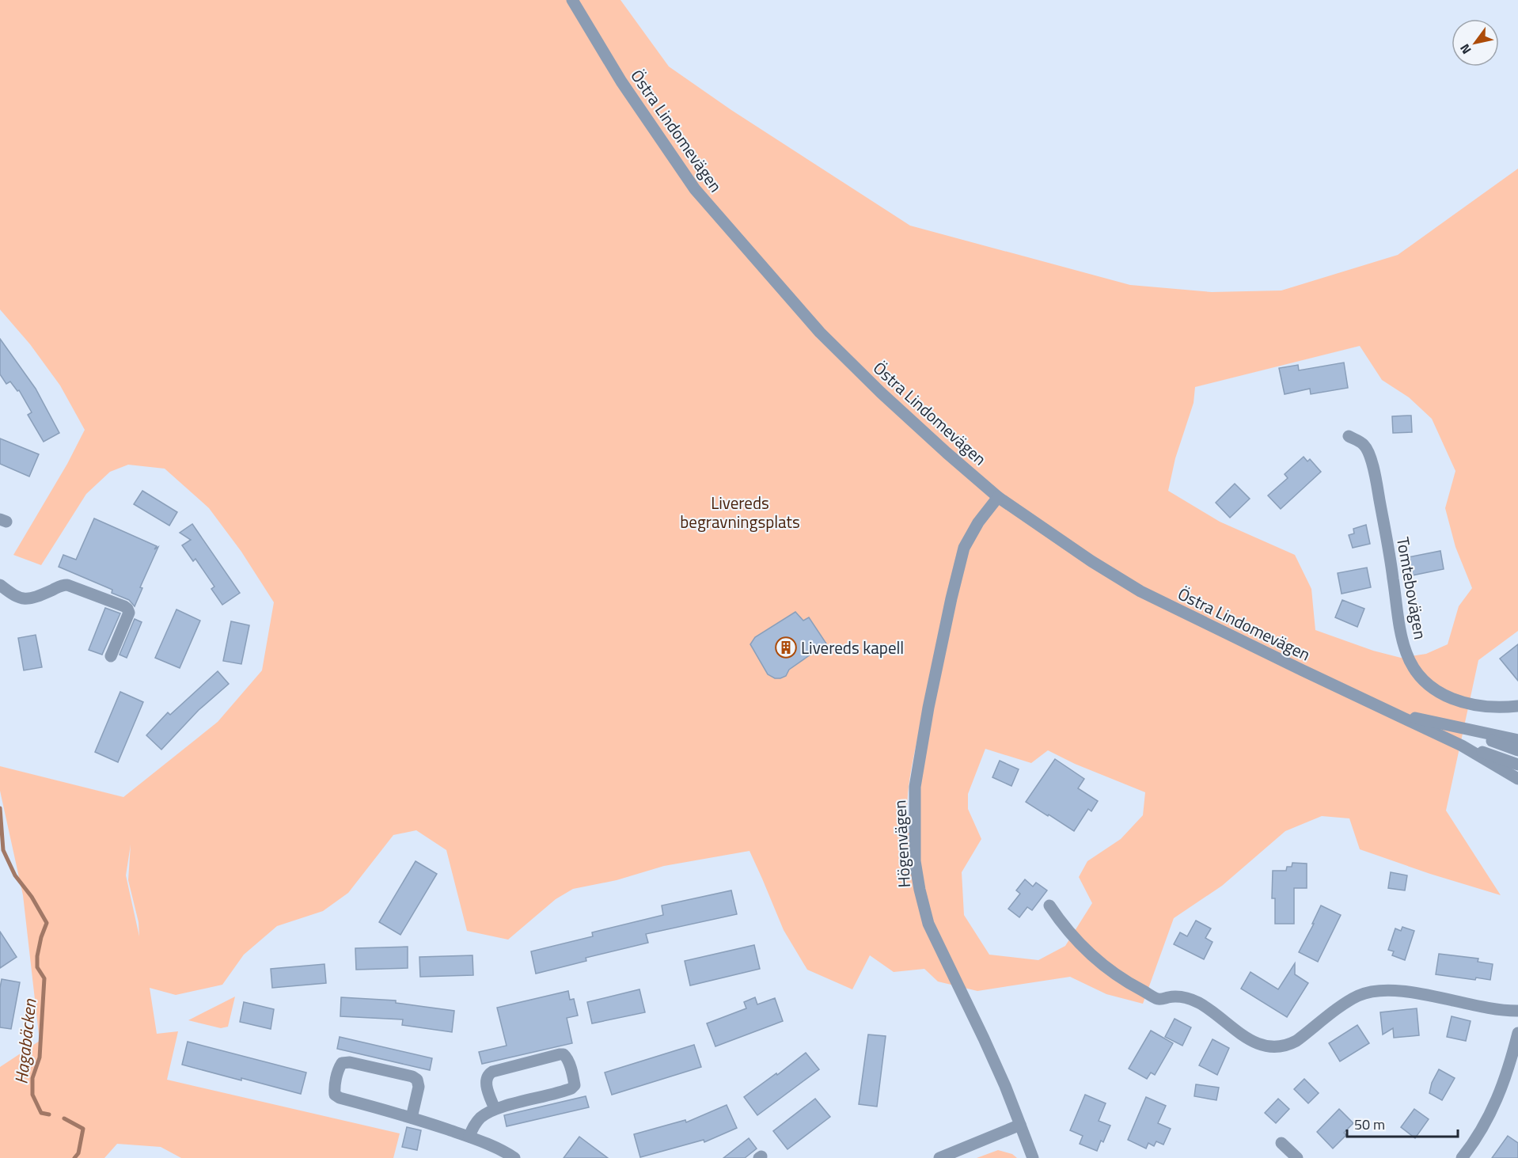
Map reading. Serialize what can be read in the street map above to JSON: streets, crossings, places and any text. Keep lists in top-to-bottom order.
{
  "streets": {
    "street": ["Östra Lindomevägen", "Tomtebovägen", "Högenvägen"]
  },
  "crossings": [
    ["Östra Lindomevägen", "Högenvägen"]
  ],
  "water": ["Hagabäcken"],
  "parks": ["Livereds begravningsplats"],
  "places": {
    "building": ["Livereds kapell"]
  },
  "scale_bar": "50 m",
  "north": "bottom left"
}
